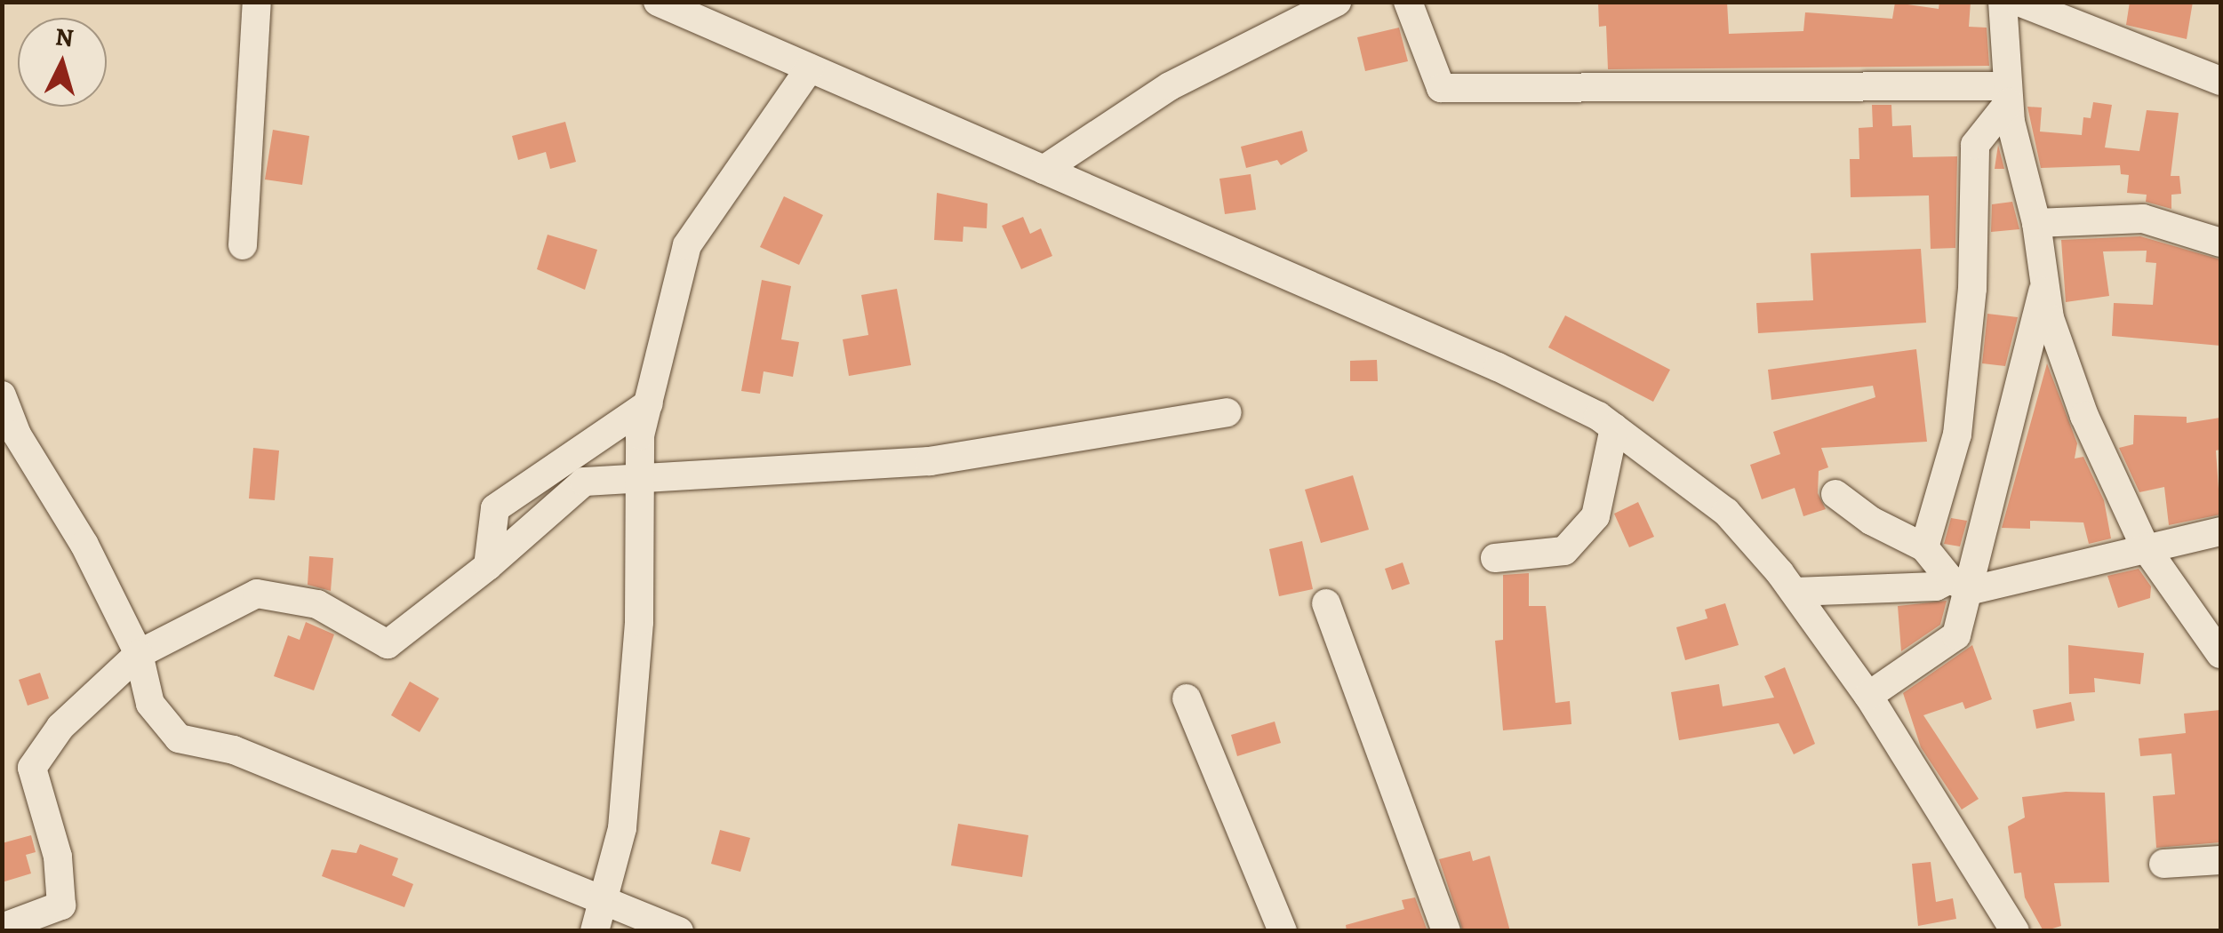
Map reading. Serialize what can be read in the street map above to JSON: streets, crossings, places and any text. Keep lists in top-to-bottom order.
{
  "north": "top"
}
